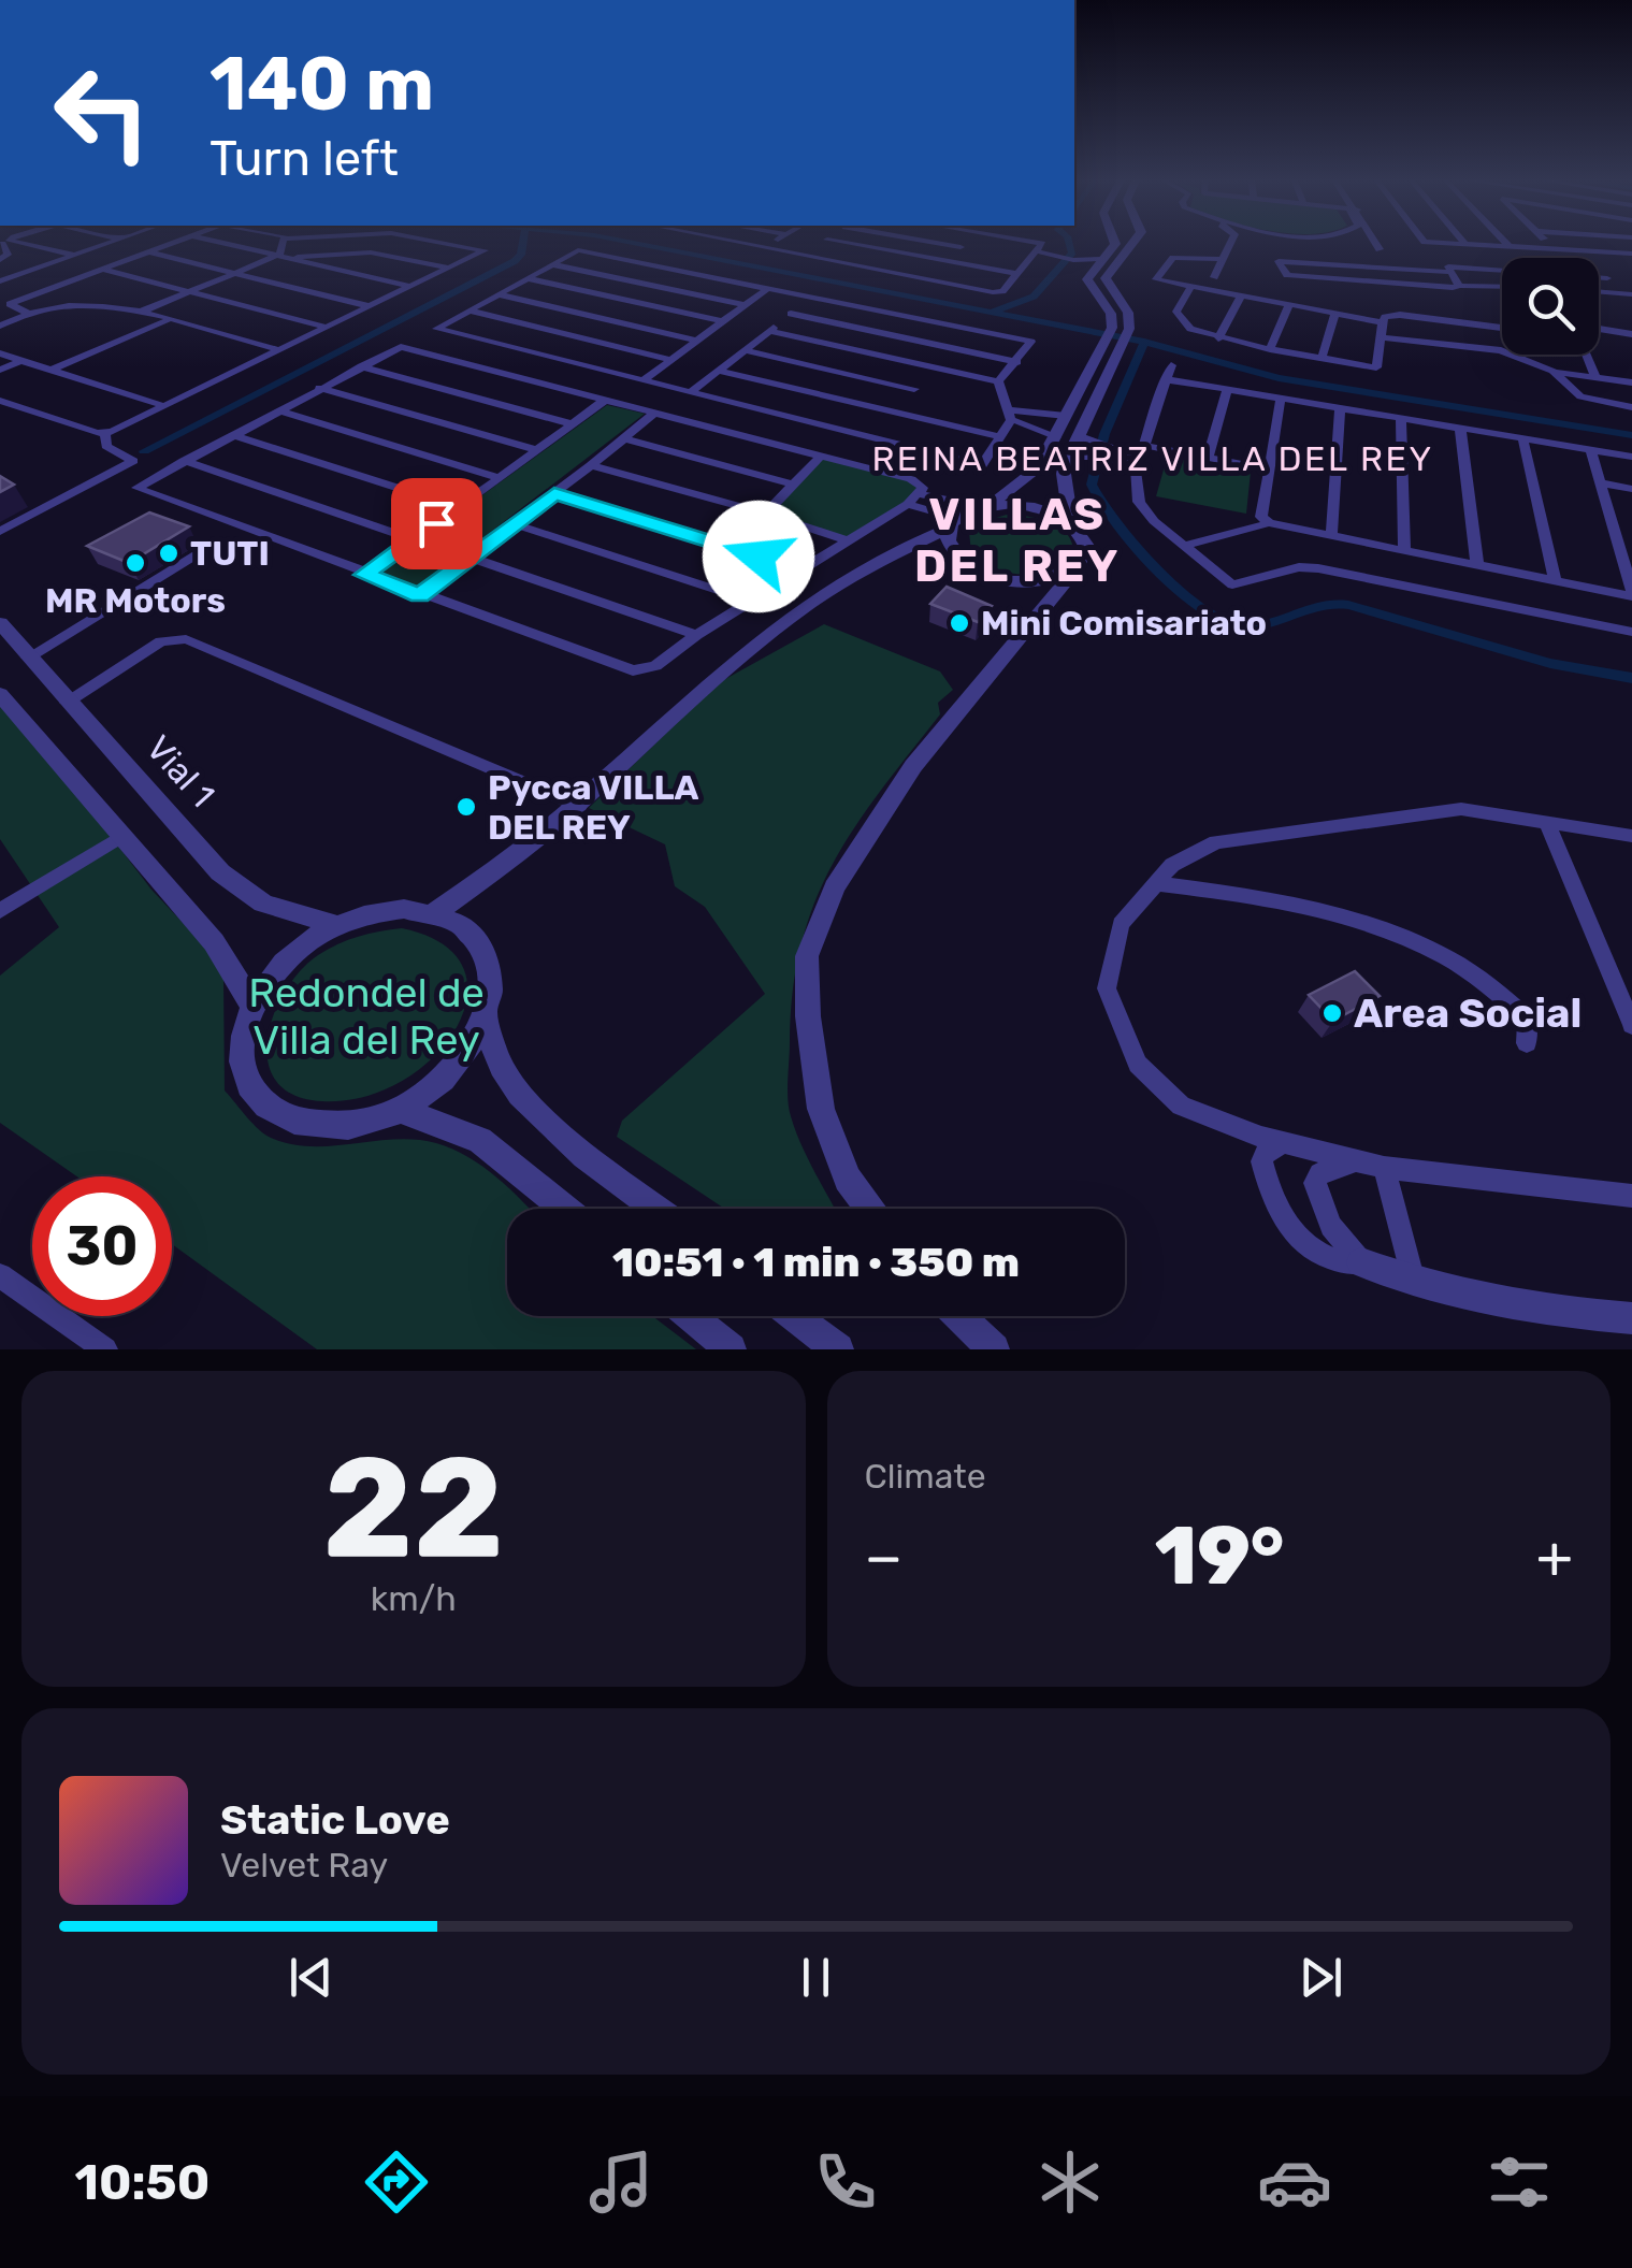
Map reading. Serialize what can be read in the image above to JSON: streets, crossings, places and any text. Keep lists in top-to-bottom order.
{
  "streets": {
    "street": ["Vial 1"]
  },
  "districts": ["REINA BEATRIZ VILLA DEL REY", "VILLAS DEL REY"],
  "parks": ["Redondel de Villa del Rey"],
  "places": [
    "TUTI",
    "MR Motors",
    "Mini Comisariato",
    "Pycca VILLA DEL REY",
    "Area Social"
  ],
  "page": {
    "turn": ["140 m", "Turn left"],
    "limit": "30",
    "trip": "10:51 · 1 min · 350 m",
    "tile": [
      ["22", "km/h"],
      "Climate"
    ],
    "heat": ["−", "19°", "+"],
    "song": ["Static Love", "Velvet Ray"],
    "tabs": "10:50"
  }
}
